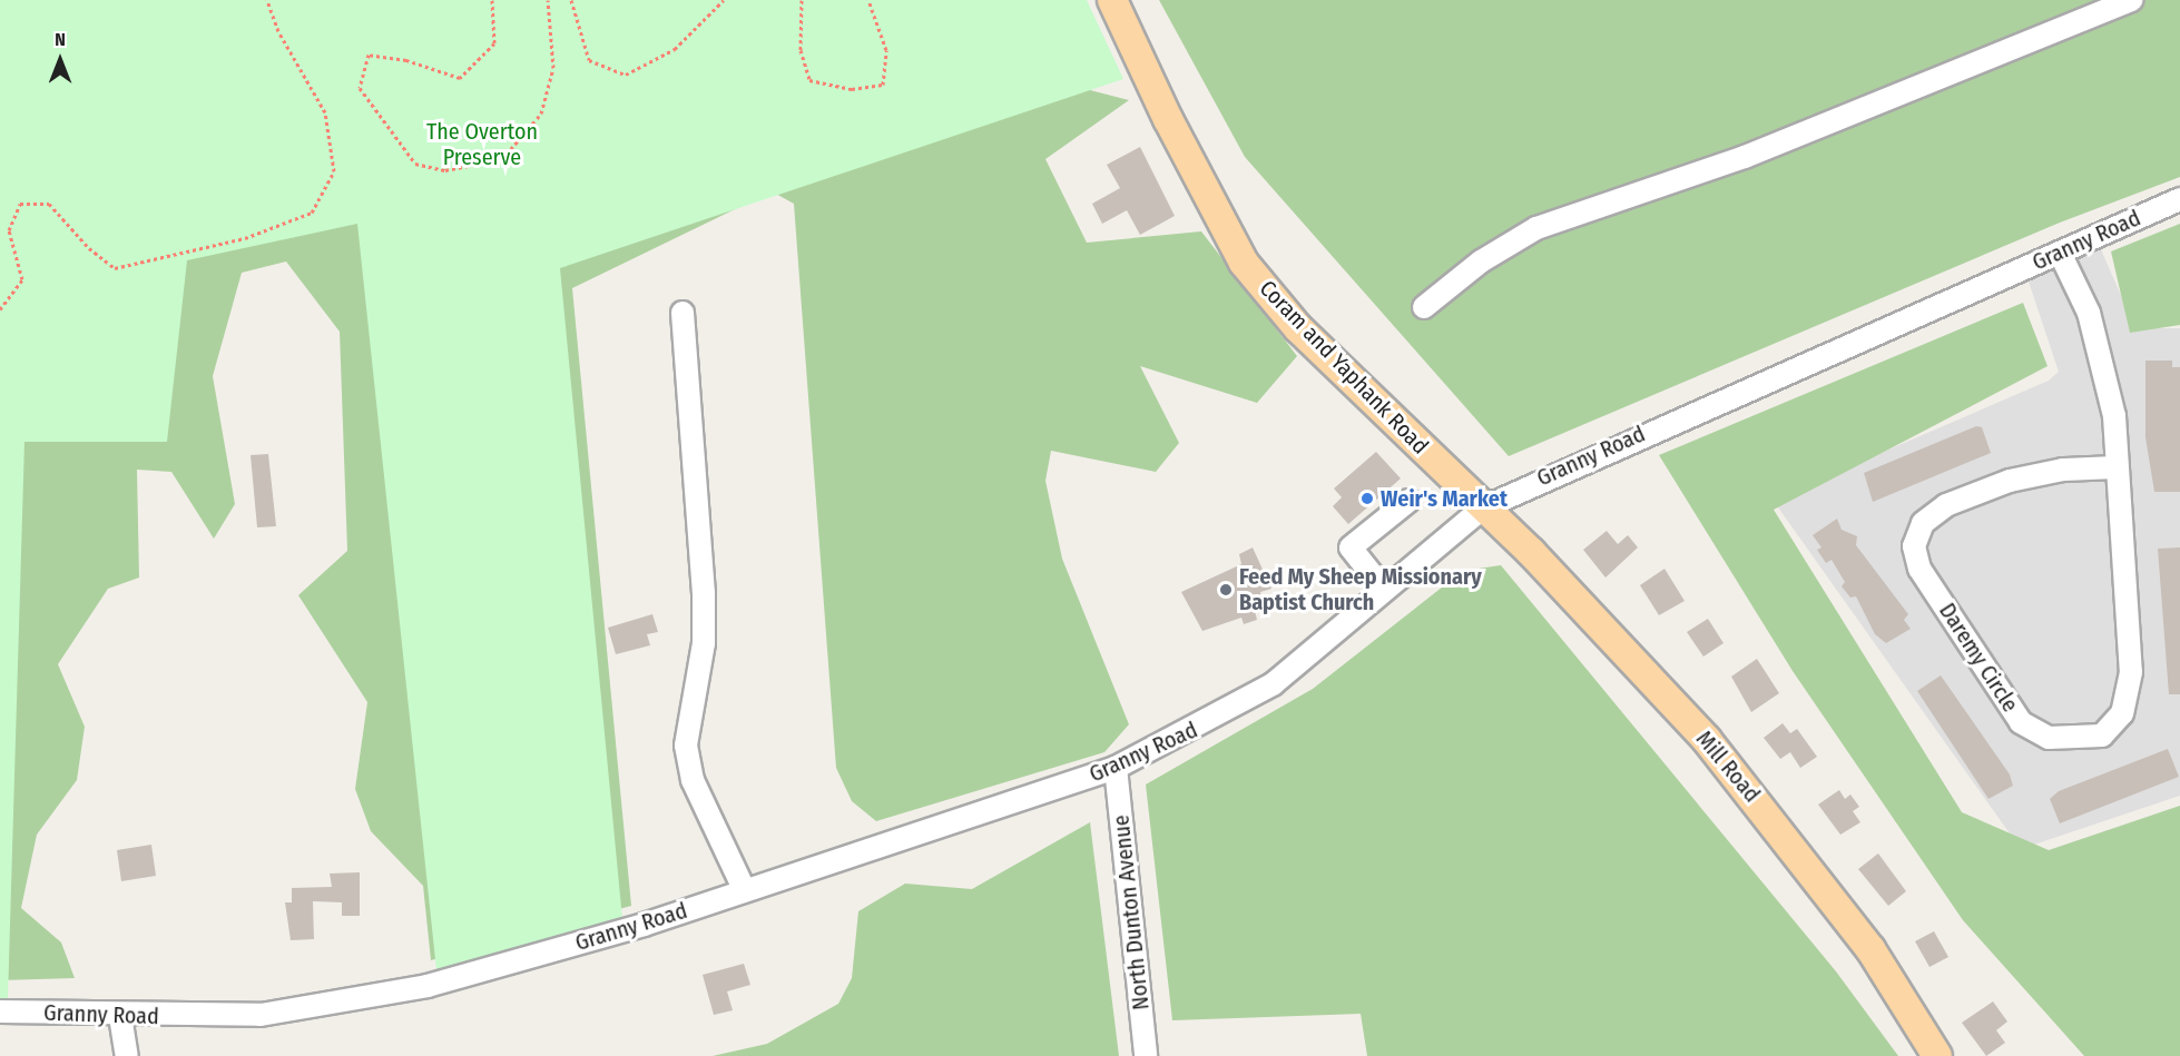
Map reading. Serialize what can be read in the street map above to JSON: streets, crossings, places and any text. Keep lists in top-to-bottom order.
{
  "streets": {
    "main road": ["Coram and Yaphank Road", "Mill Road"],
    "street": ["Granny Road", "Daremy Circle", "North Dunton Avenue"]
  },
  "crossings": [
    ["Granny Road", "Coram and Yaphank Road"],
    ["Granny Road", "Daremy Circle"],
    ["Granny Road", "Mill Road"],
    ["Granny Road", "North Dunton Avenue"],
    ["Coram and Yaphank Road", "Mill Road"]
  ],
  "parks": ["The Overton Preserve"],
  "places": ["Weir's Market", "Feed My Sheep Missionary Baptist Church"],
  "north": "top"
}
